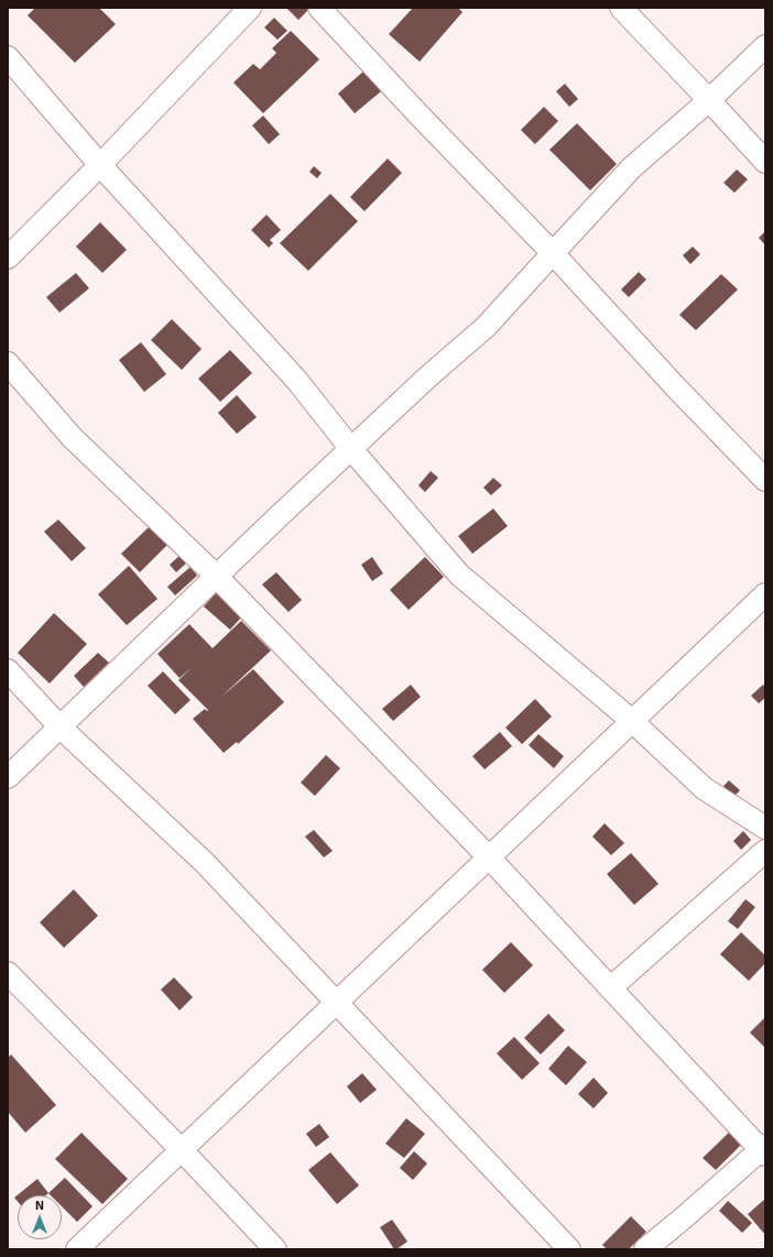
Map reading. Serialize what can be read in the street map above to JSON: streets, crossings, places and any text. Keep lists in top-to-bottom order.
{
  "north": "top"
}
